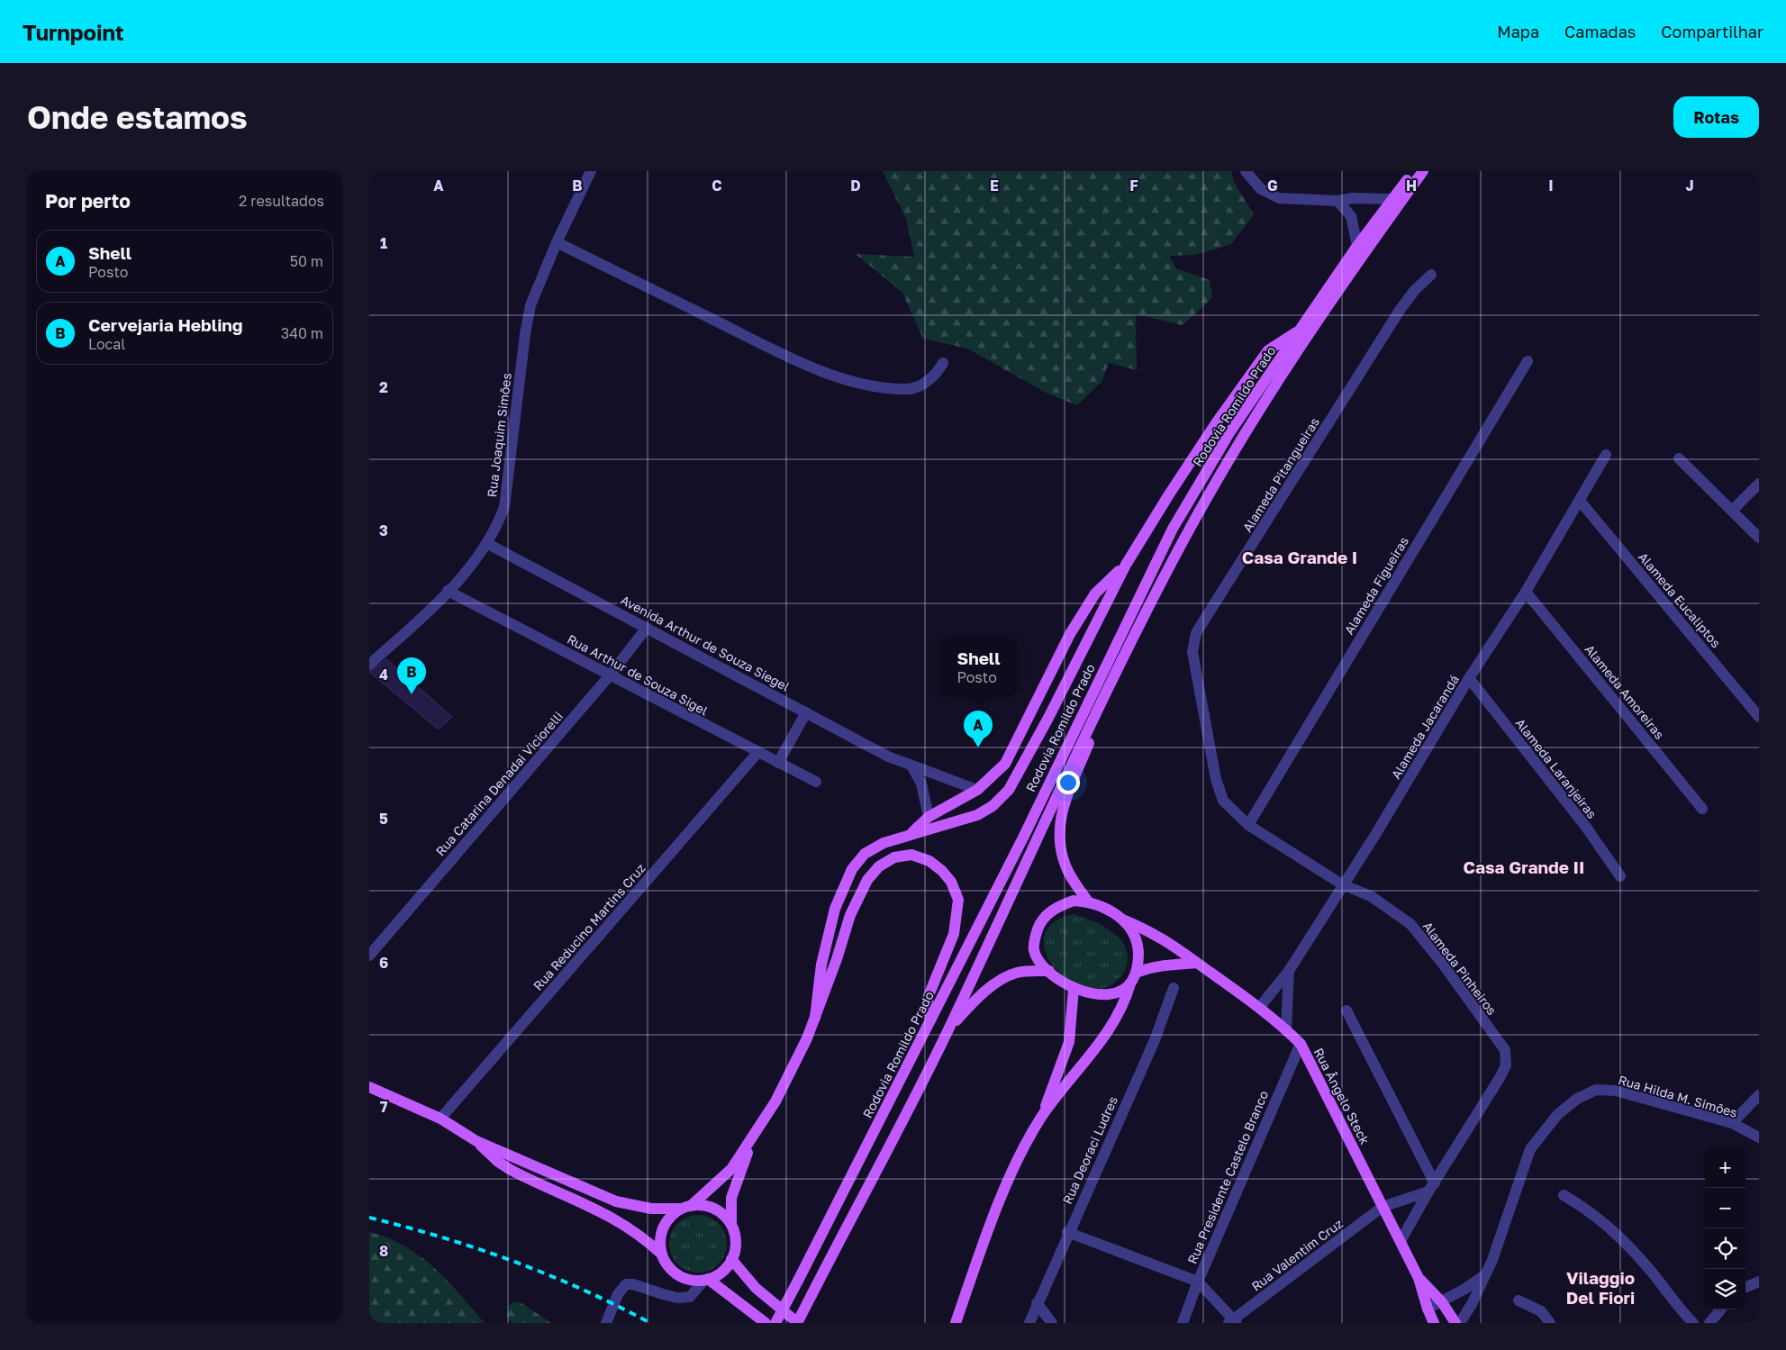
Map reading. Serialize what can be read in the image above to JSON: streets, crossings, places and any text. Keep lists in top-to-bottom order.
{
  "streets": {
    "main road": ["Rodovia Romildo Prado", "Rua Ângelo Steck"],
    "street": [
      "Rua Joaquim Simões",
      "Alameda Pitangueiras",
      "Alameda Figueiras",
      "Alameda Eucaliptos",
      "Avenida Arthur de Souza Siegel",
      "Rua Arthur de Souza Sigel",
      "Alameda Amoreiras",
      "Alameda Jacarandá",
      "Alameda Laranjeiras",
      "Rua Catarina Denadai Viciorelli",
      "Rua Reducino Martins Cruz",
      "Alameda Pinheiros",
      "Rua Hilda M. Simões",
      "Rua Deoraci Ludres",
      "Rua Presidente Castelo Branco",
      "Rua Valentim Cruz"
    ]
  },
  "crossings": [
    ["Rua Joaquim Simões", "Avenida Arthur de Souza Siegel"],
    ["Rua Joaquim Simões", "Rua Arthur de Souza Sigel"],
    ["Alameda Pitangueiras", "Alameda Figueiras"],
    ["Alameda Pitangueiras", "Alameda Pinheiros"],
    ["Alameda Figueiras", "Alameda Pinheiros"],
    ["Alameda Eucaliptos", "Alameda Jacarandá"],
    ["Avenida Arthur de Souza Siegel", "Rua Catarina Denadai Viciorelli"],
    ["Rua Arthur de Souza Sigel", "Rua Catarina Denadai Viciorelli"],
    ["Rua Arthur de Souza Sigel", "Rua Reducino Martins Cruz"],
    ["Alameda Amoreiras", "Alameda Jacarandá"],
    ["Alameda Jacarandá", "Alameda Laranjeiras"],
    ["Alameda Jacarandá", "Alameda Pinheiros"],
    ["Alameda Jacarandá", "Rua Ângelo Steck"],
    ["Alameda Pinheiros", "Rua Ângelo Steck"],
    ["Rua Ângelo Steck", "Rua Presidente Castelo Branco"],
    ["Rua Ângelo Steck", "Rua Valentim Cruz"]
  ],
  "districts": ["Casa Grande I", "Casa Grande II", "Vilaggio Del Fiori"],
  "page": {
    "header": "Turnpoint",
    "nav": ["Mapa", "Camadas", "Compartilhar"],
    "buttons": "Rotas",
    "title": "Onde estamos",
    "heading": ["Por perto", "2 resultados"],
    "list": [
      {
        "mark": "A",
        "name": "Shell",
        "note": "Posto",
        "value": "50 m"
      },
      {
        "mark": "B",
        "name": "Cervejaria Hebling",
        "note": "Local",
        "value": "340 m"
      }
    ],
    "popup": ["Shell", "Posto"],
    "pins": ["B", "A"],
    "map_buttons": ["+", "−"]
  },
  "grid": {
    "columns": [
      "A",
      "B",
      "C",
      "D",
      "E",
      "F",
      "G",
      "H",
      "I",
      "J"
    ],
    "rows": [
      "1",
      "2",
      "3",
      "4",
      "5",
      "6",
      "7",
      "8"
    ]
  }
}
